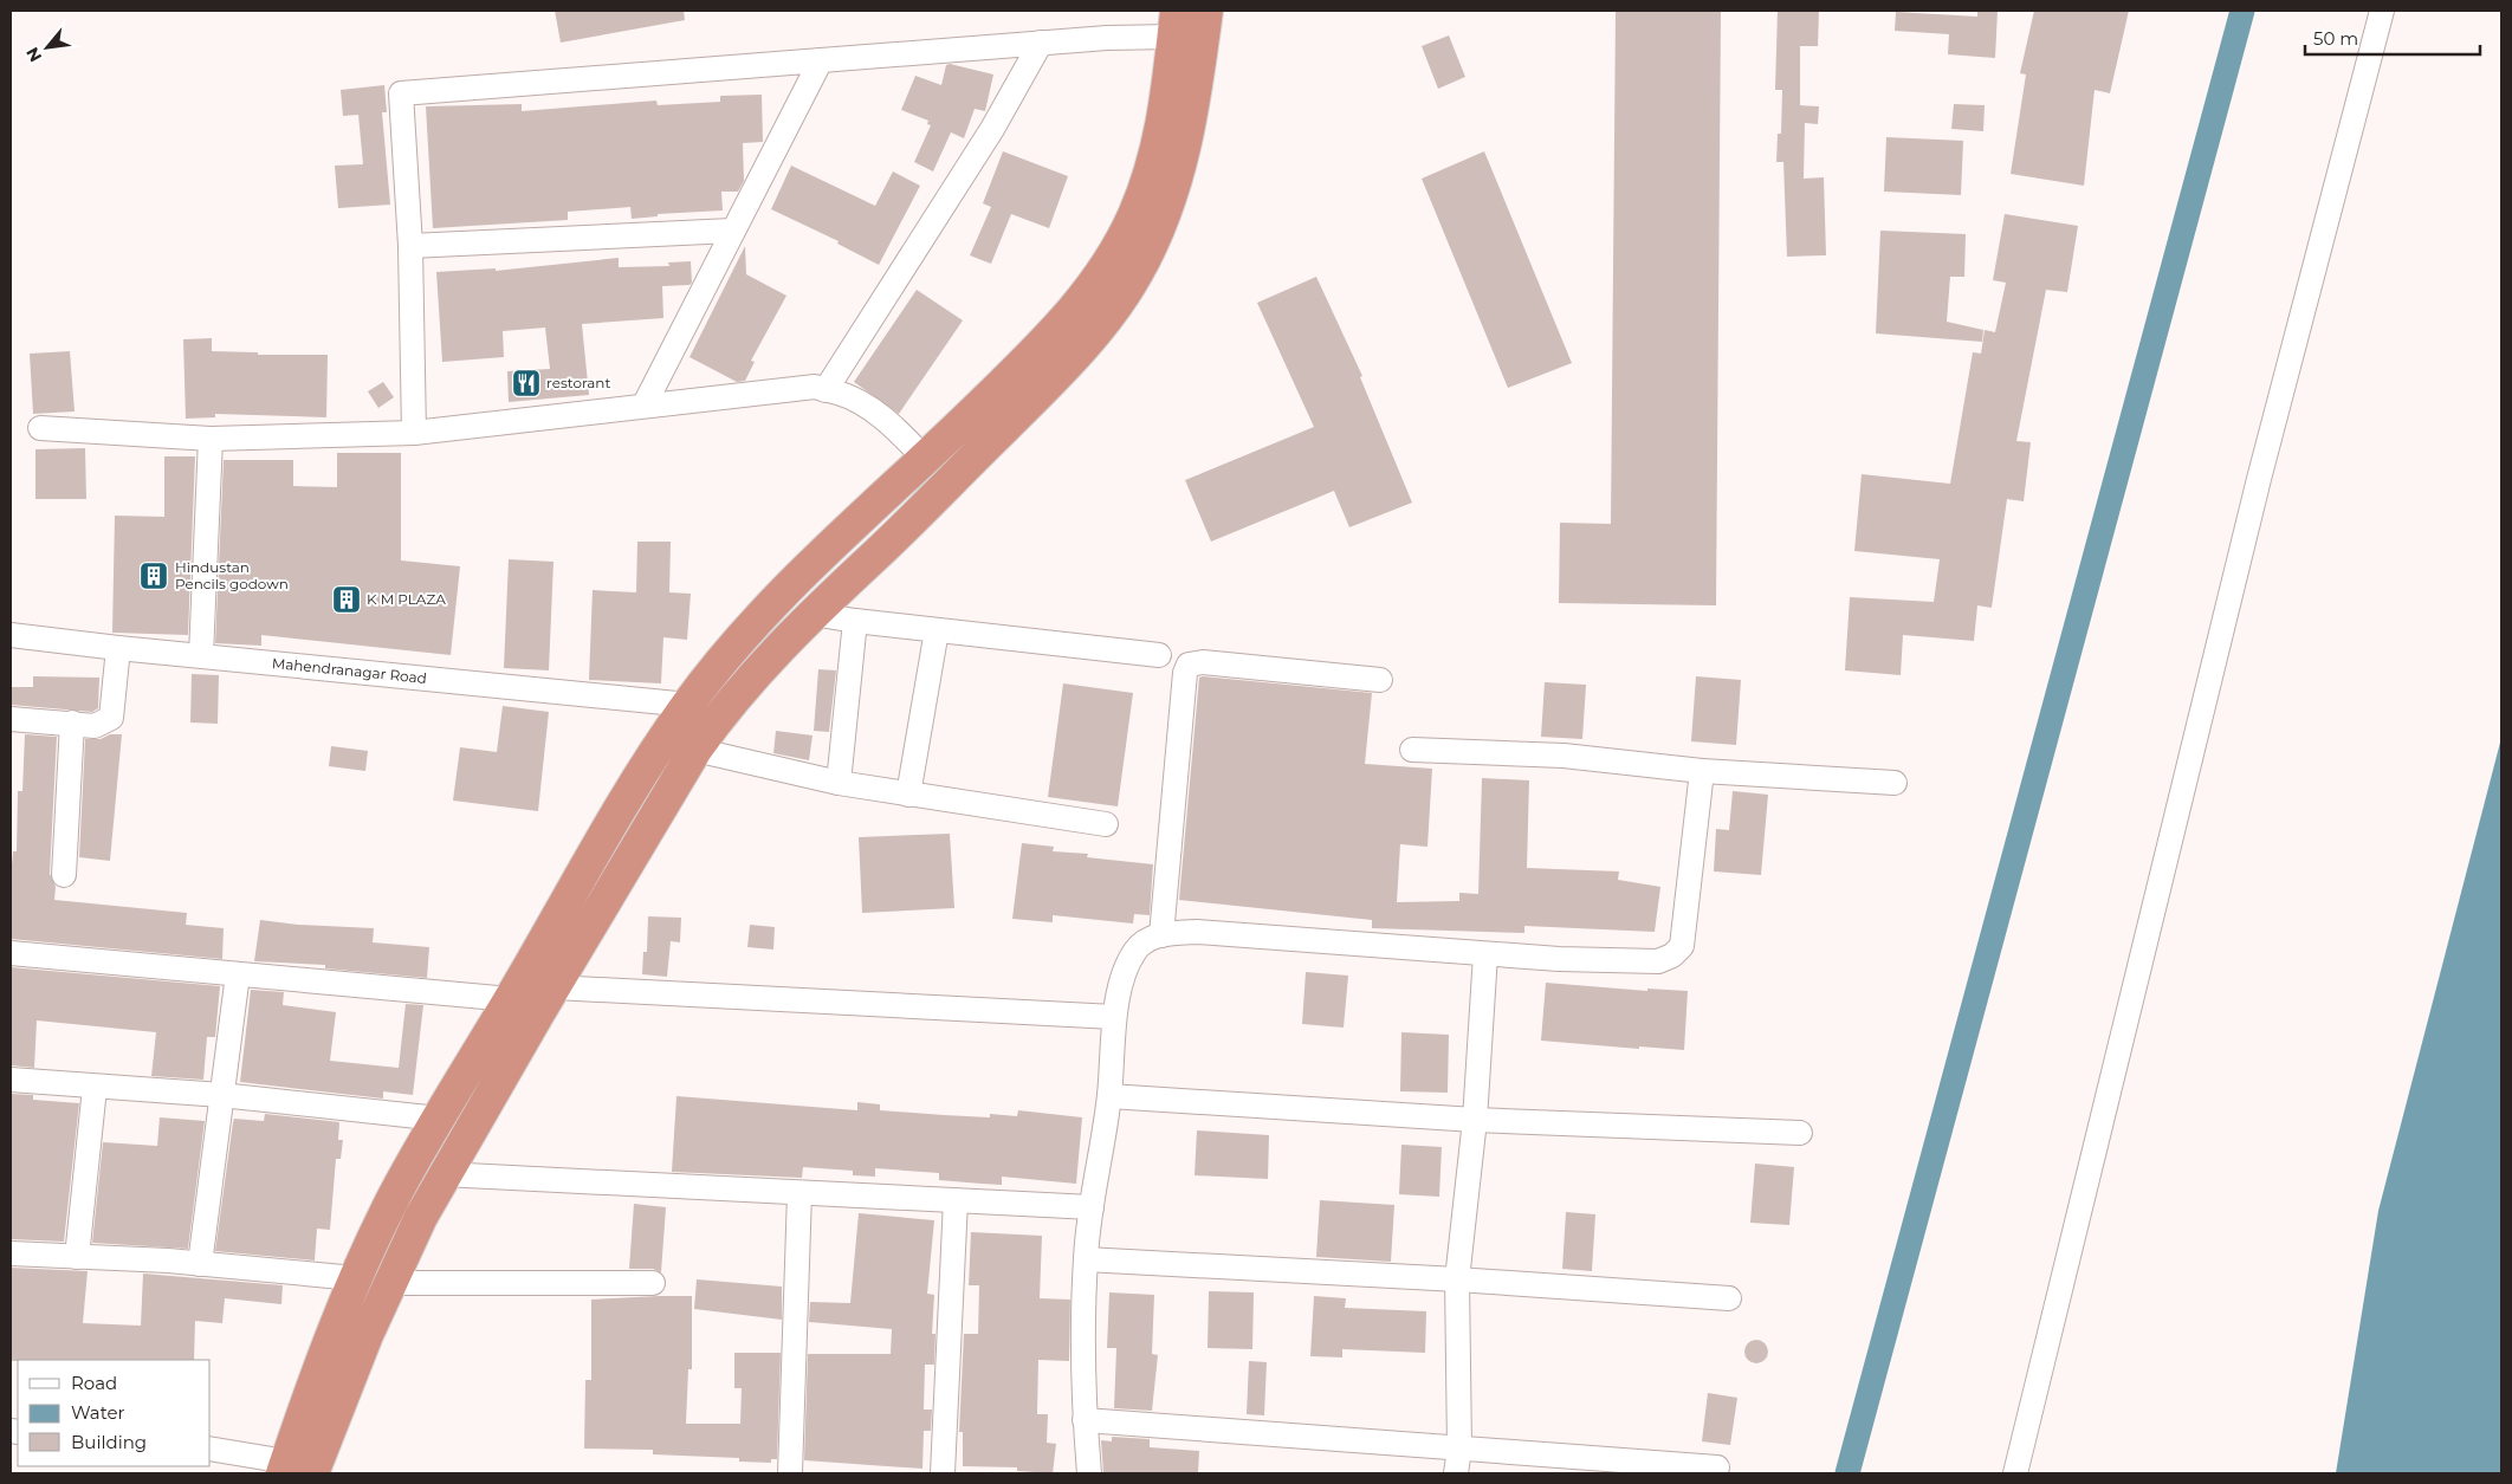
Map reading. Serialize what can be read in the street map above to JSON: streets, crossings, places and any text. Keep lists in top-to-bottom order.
{
  "streets": {
    "street": ["Mahendranagar Road"]
  },
  "places": {
    "restaurant": ["restorant"],
    "building": ["Hindustan Pencils godown", "K M PLAZA"]
  },
  "legend": ["Road", "Water", "Building"],
  "scale_bar": "50 m",
  "north": "bottom left"
}
